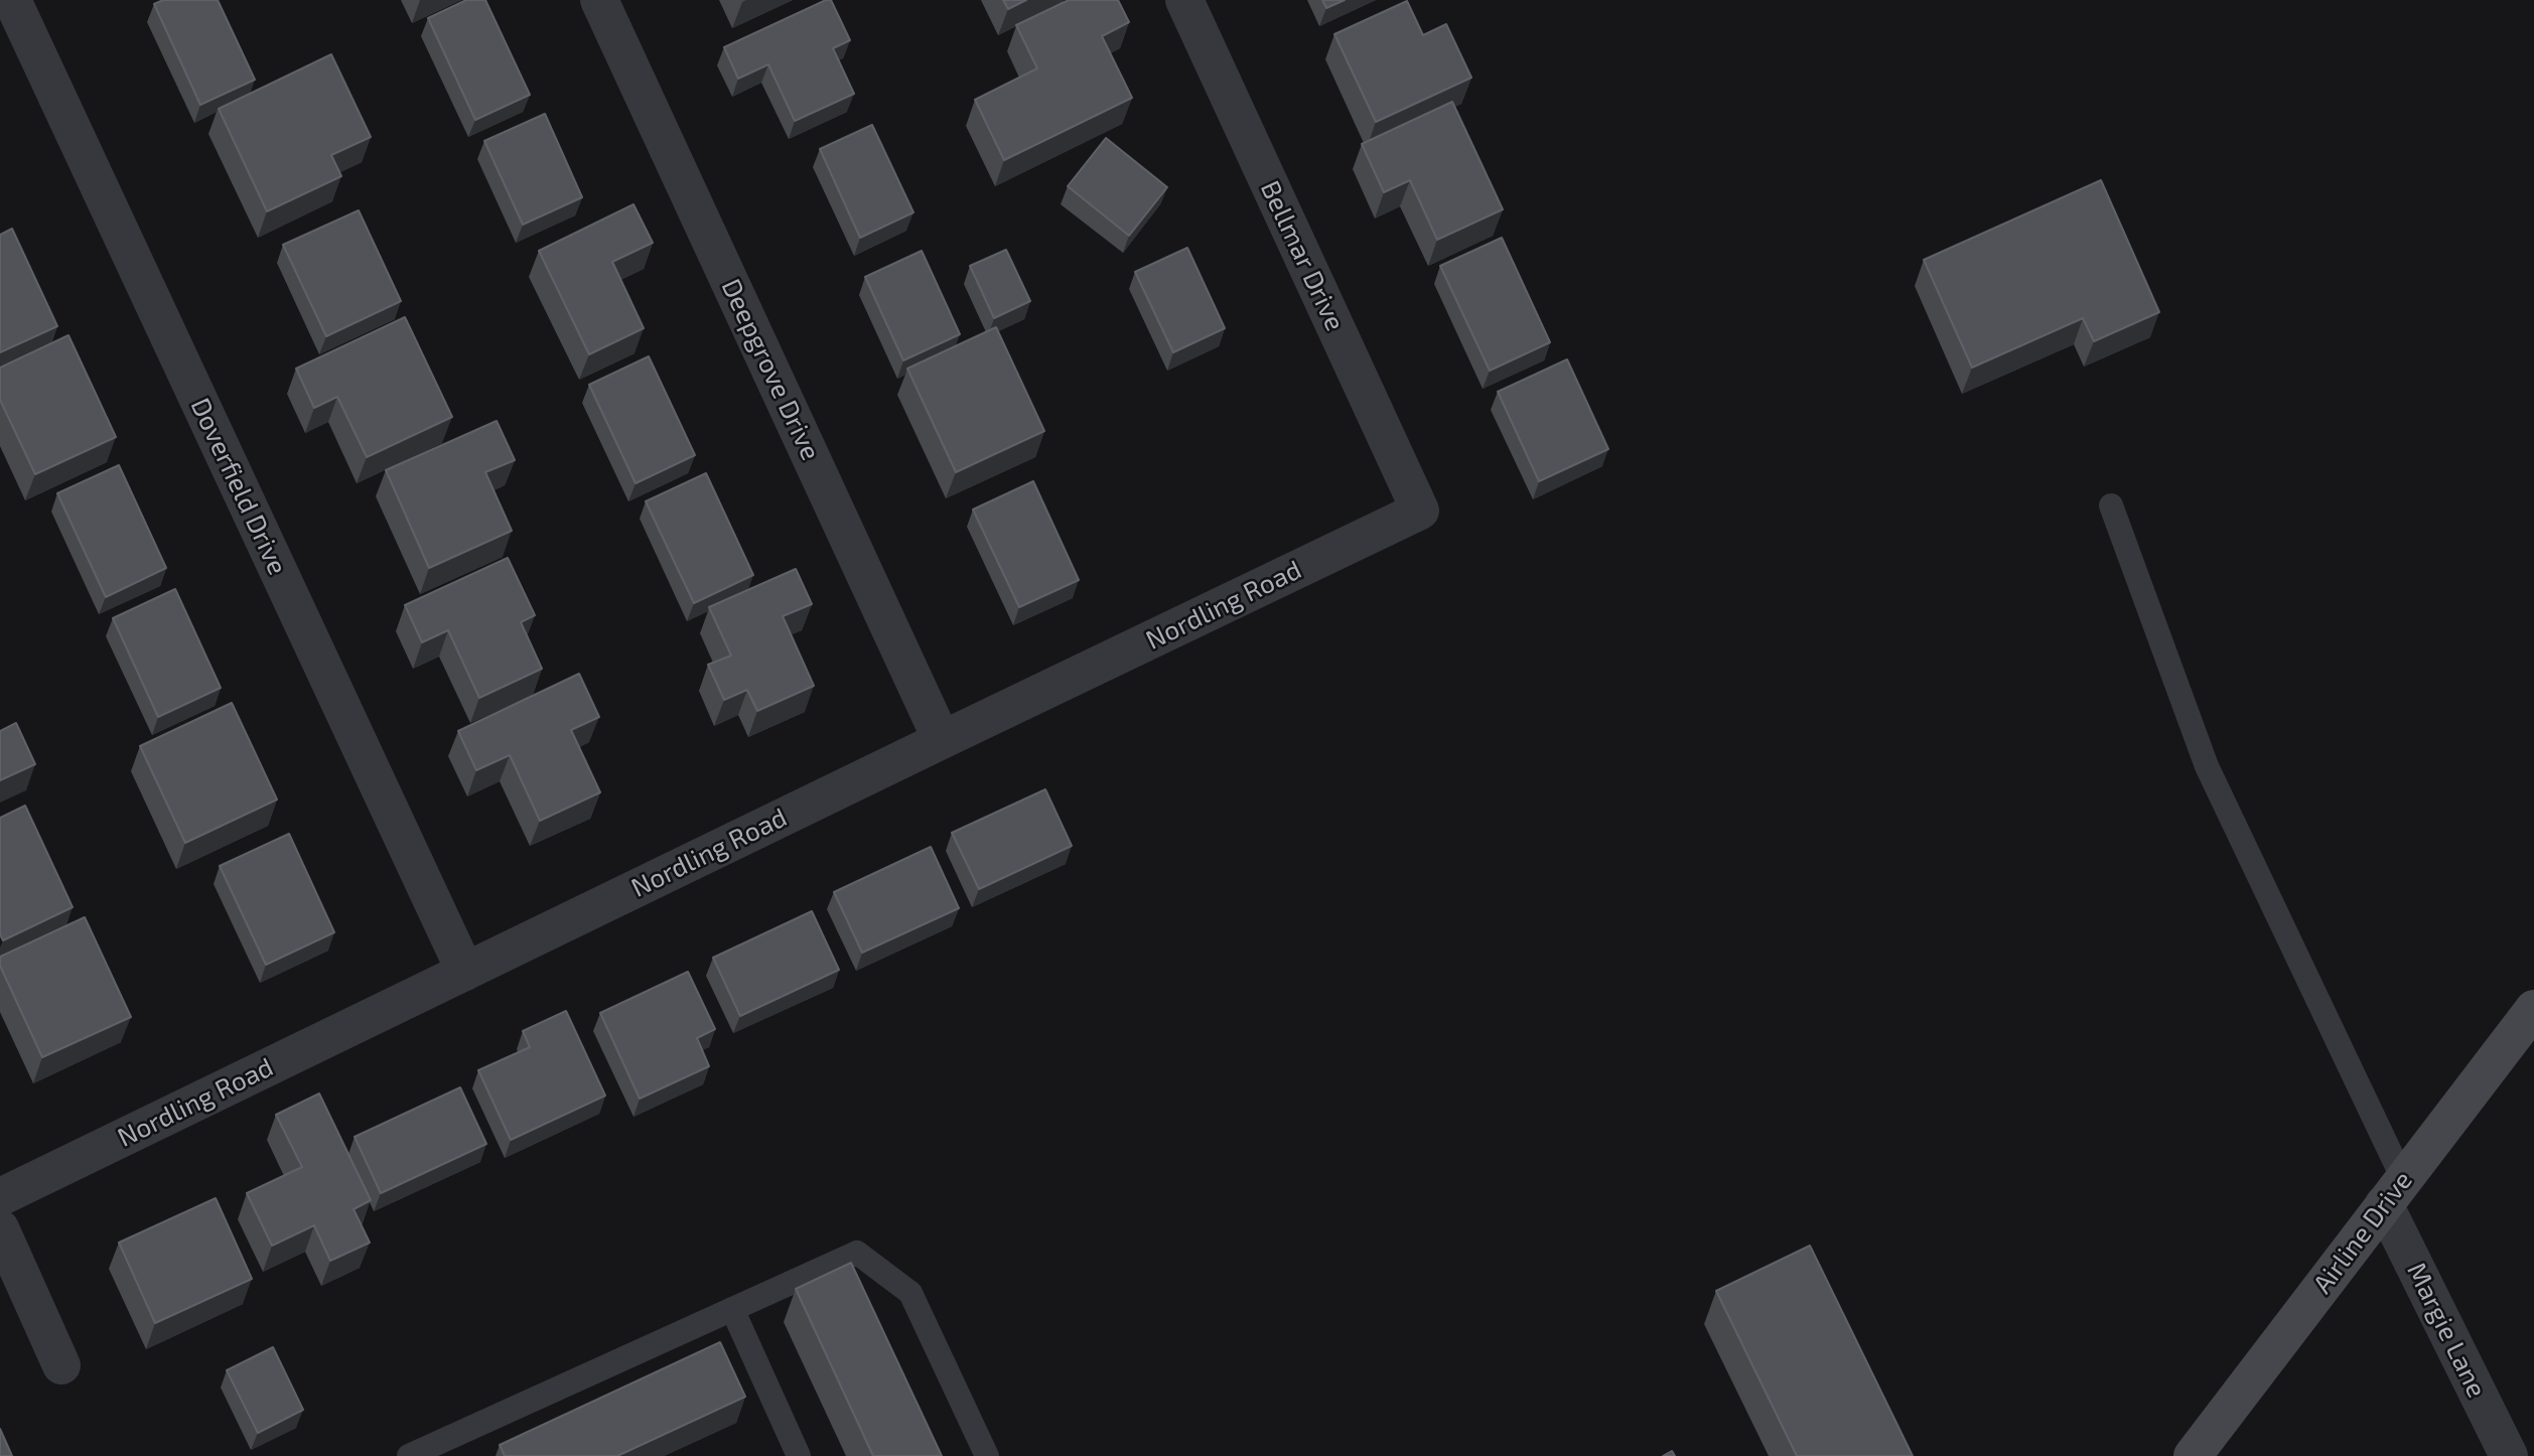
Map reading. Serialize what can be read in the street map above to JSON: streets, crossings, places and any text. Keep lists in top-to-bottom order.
{
  "streets": {
    "main road": ["Airline Drive"],
    "street": [
      "Bellmar Drive",
      "Deepgrove Drive",
      "Doverfield Drive",
      "Nordling Road",
      "Margie Lane"
    ]
  },
  "crossings": [
    ["Bellmar Drive", "Nordling Road"],
    ["Deepgrove Drive", "Nordling Road"],
    ["Doverfield Drive", "Nordling Road"],
    ["Airline Drive", "Margie Lane"]
  ]
}
